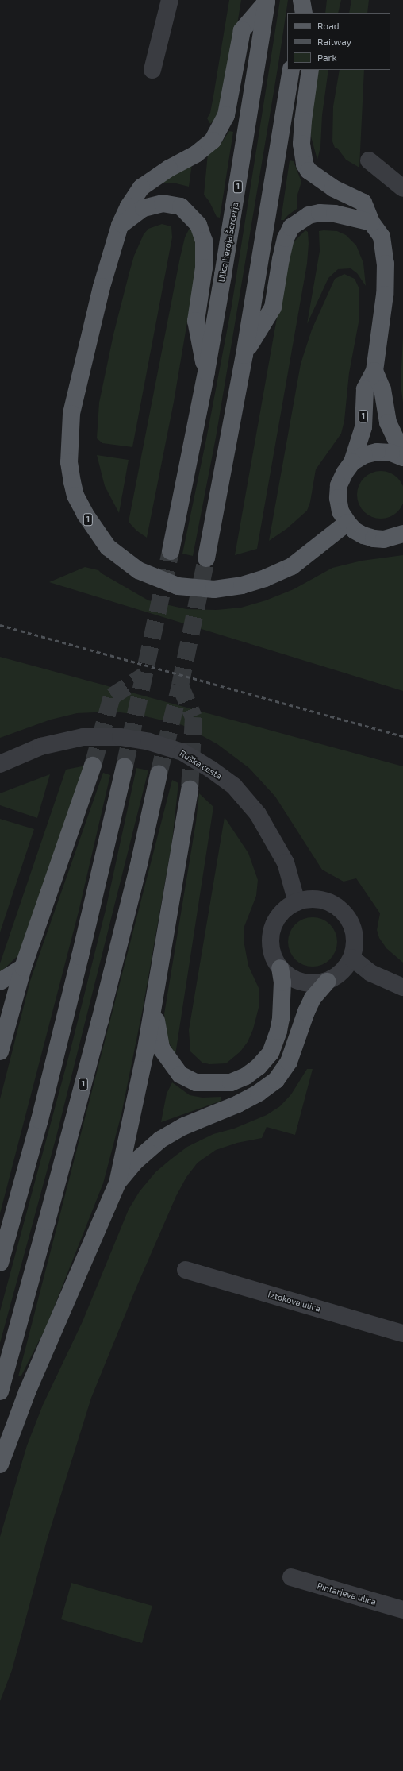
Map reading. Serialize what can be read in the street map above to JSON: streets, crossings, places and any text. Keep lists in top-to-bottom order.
{
  "streets": {
    "main road": ["1", "Ulica heroja Šercerja"],
    "street": ["Ruška cesta", "Iztokova ulica", "Pintarjeva ulica"]
  },
  "crossings": [
    ["1", "Ulica heroja Šercerja"]
  ],
  "legend": ["Road", "Railway", "Park"]
}
